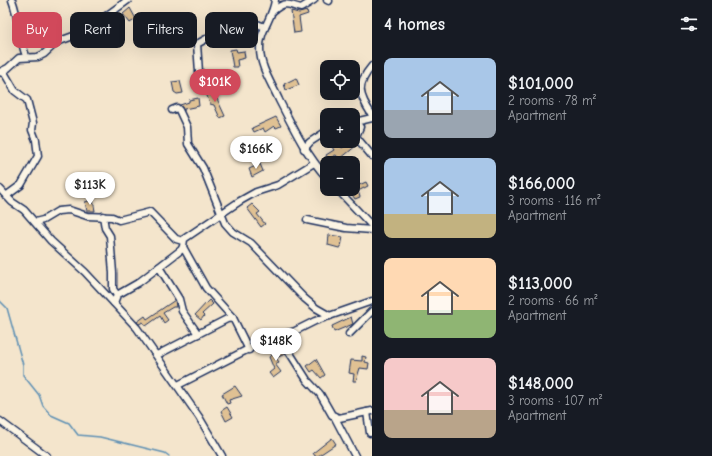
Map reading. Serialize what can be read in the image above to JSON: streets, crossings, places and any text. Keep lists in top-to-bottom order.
{
  "page": {
    "heading": "4 homes",
    "chip": [
      "Buy",
      "Rent",
      "Filters",
      "New"
    ],
    "list": [
      {
        "name": "$101,000",
        "note": "2 rooms · 78 m² · Apartment"
      },
      {
        "name": "$166,000",
        "note": "3 rooms · 116 m² · Apartment"
      },
      {
        "name": "$113,000",
        "note": "2 rooms · 66 m² · Apartment"
      },
      {
        "name": "$148,000",
        "note": "3 rooms · 107 m² · Apartment"
      }
    ],
    "map_buttons": ["+", "−"],
    "price": [
      "$101K",
      "$166K",
      "$113K",
      "$148K"
    ]
  }
}
